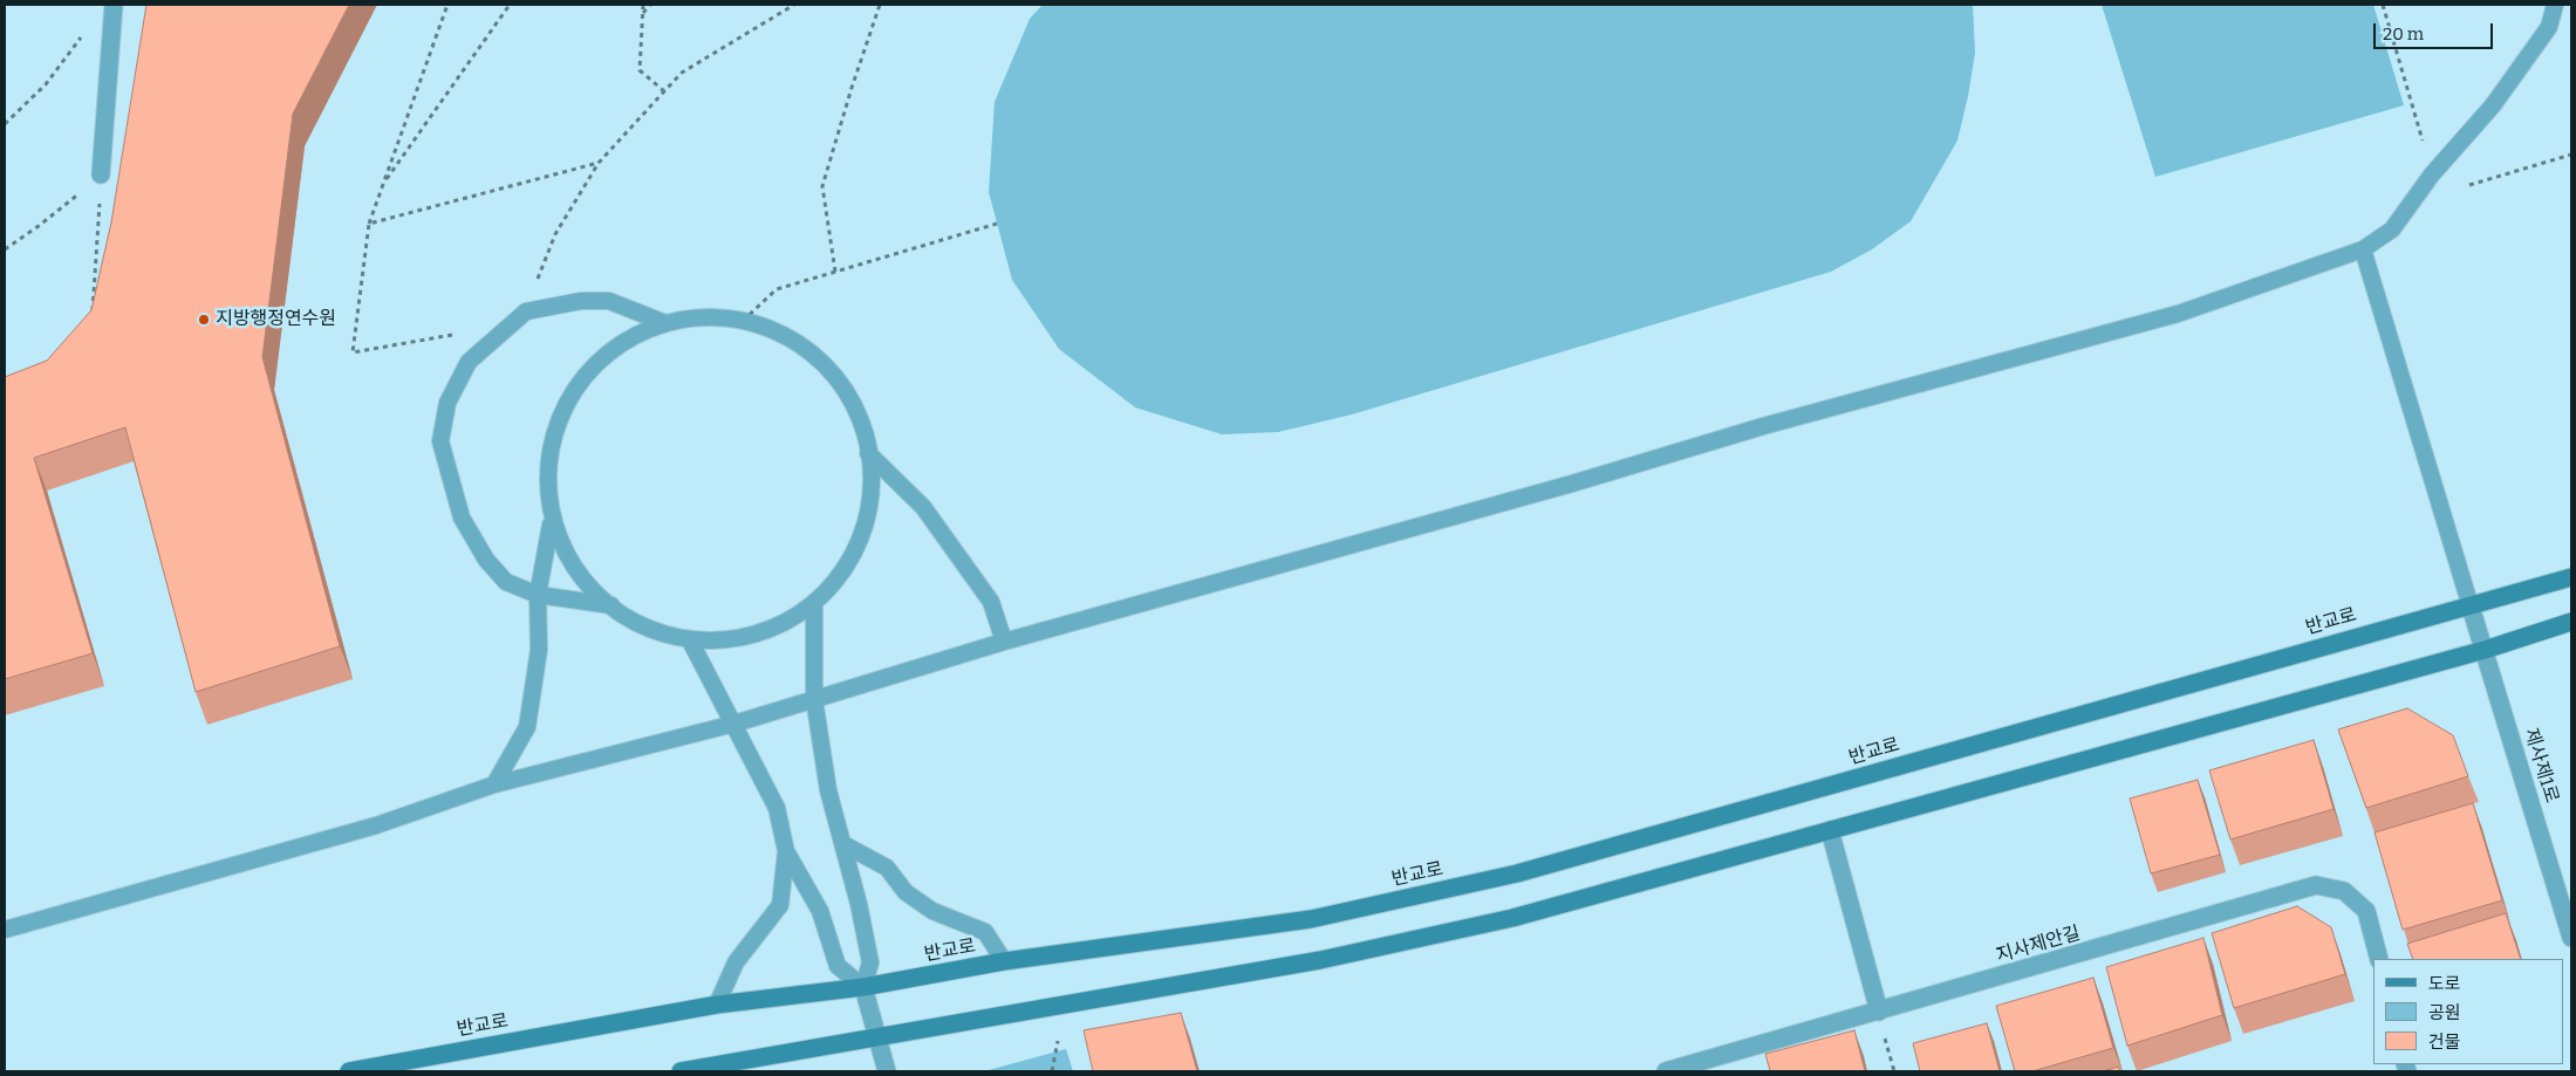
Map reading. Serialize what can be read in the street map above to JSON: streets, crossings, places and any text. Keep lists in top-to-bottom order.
{
  "streets": {
    "street": ["반교로", "제사제1로", "지사제안길"]
  },
  "crossings": [
    ["반교로", "제사제1로"]
  ],
  "places": ["지방행정연수원"],
  "legend": ["도로", "공원", "건물"],
  "scale_bar": "20 m"
}
